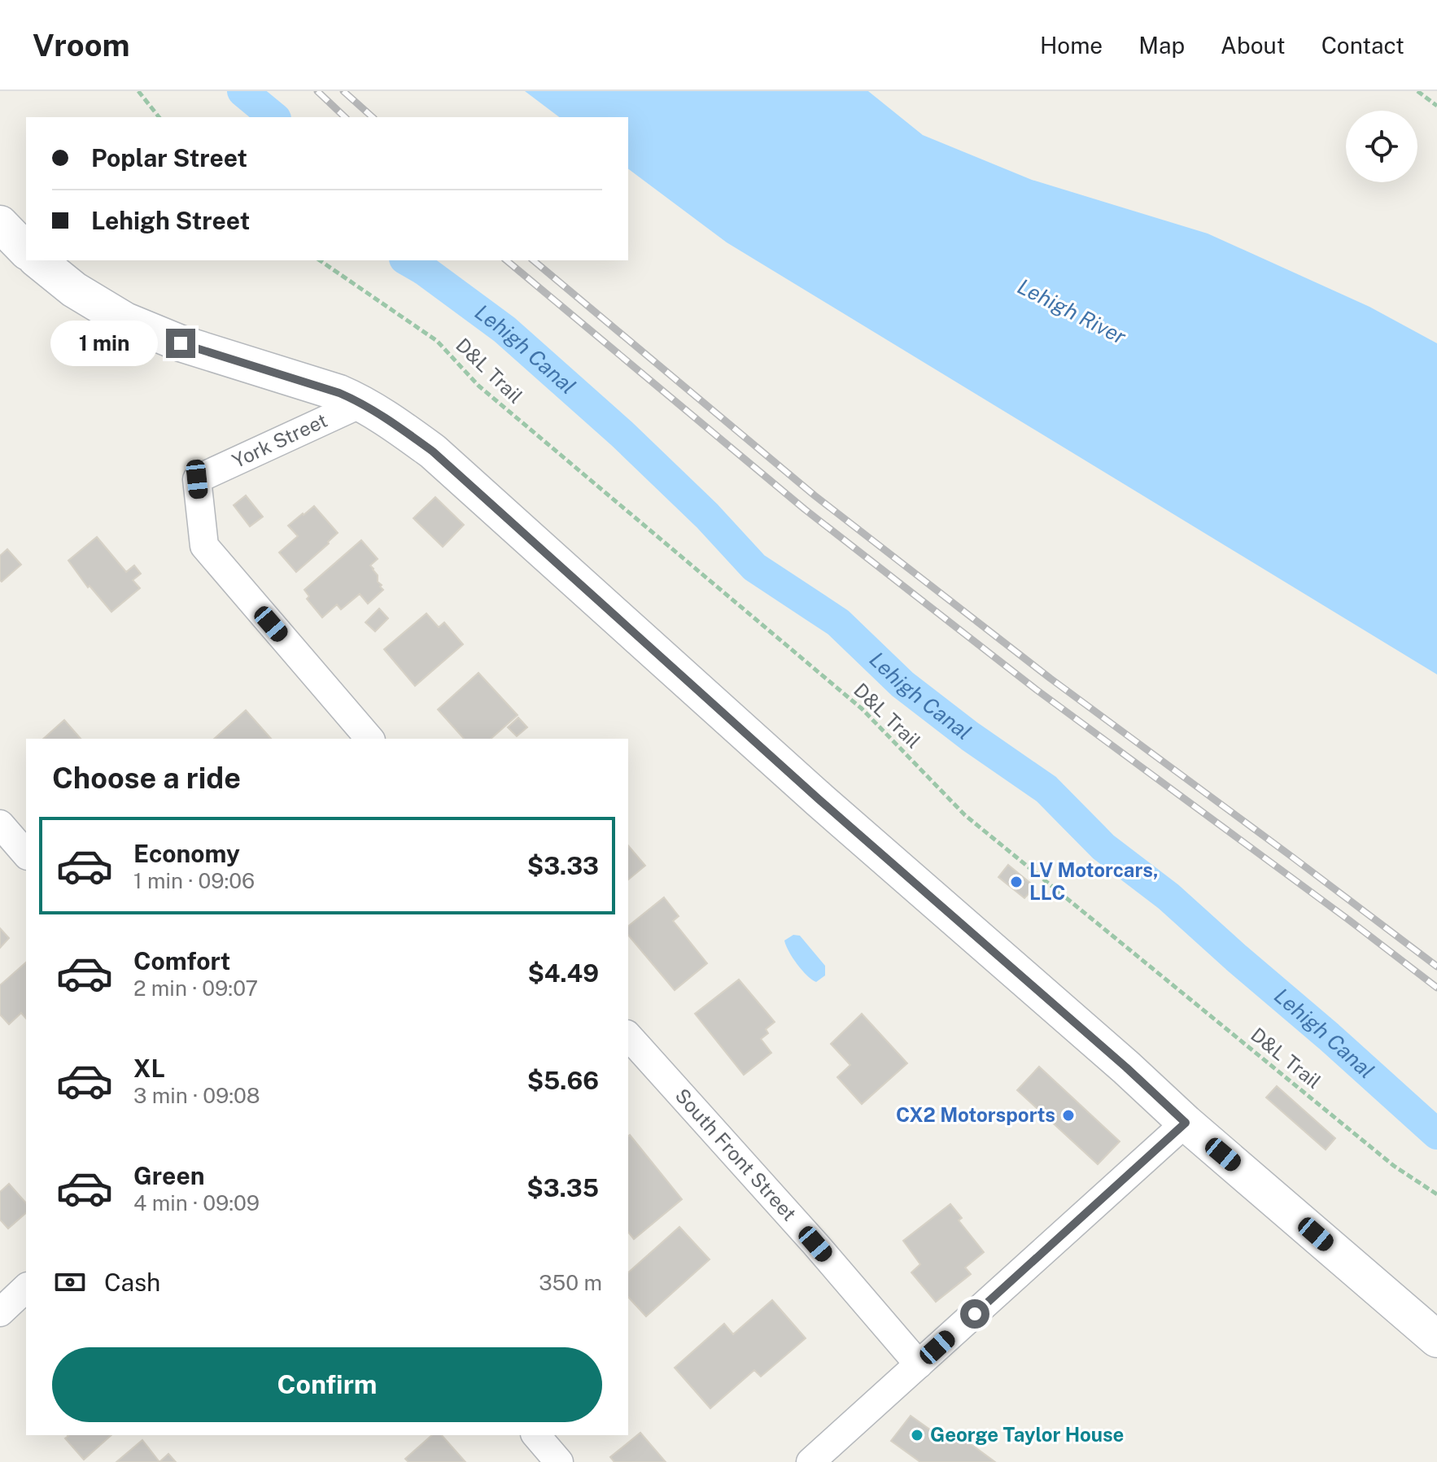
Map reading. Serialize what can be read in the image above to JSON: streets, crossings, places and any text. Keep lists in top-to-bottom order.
{
  "streets": {
    "street": ["York Street", "South Front Street"],
    "path": ["D&L Trail"]
  },
  "water": ["Lehigh River", "Lehigh Canal"],
  "places": ["LV Motorcars, LLC", "CX2 Motorsports", "George Taylor House"],
  "page": {
    "header": "Vroom",
    "nav": [
      "Home",
      "Map",
      "About",
      "Contact"
    ],
    "banner": ["Poplar Street", "Lehigh Street"],
    "bubble": "1 min",
    "heading": "Choose a ride",
    "list": [
      {
        "name": "Economy",
        "note": "1 min · 09:06",
        "value": "$3.33"
      },
      {
        "name": "Comfort",
        "note": "2 min · 09:07",
        "value": "$4.49"
      },
      {
        "name": "XL",
        "note": "3 min · 09:08",
        "value": "$5.66"
      },
      {
        "name": "Green",
        "note": "4 min · 09:09",
        "value": "$3.35"
      }
    ],
    "pay": ["Cash", "350 m"],
    "buttons": "Confirm"
  }
}
